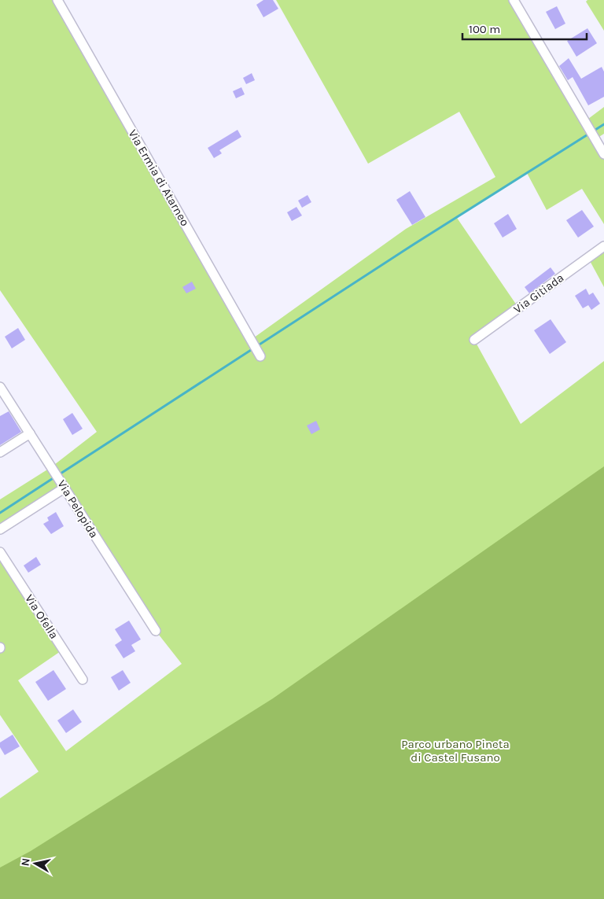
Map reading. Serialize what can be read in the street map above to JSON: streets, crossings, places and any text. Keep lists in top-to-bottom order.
{
  "streets": {
    "street": [
      "Via Ermia di Atarneo",
      "Via Gitiada",
      "Via Pelopida",
      "Via Ofella"
    ]
  },
  "parks": ["Parco urbano Pineta di Castel Fusano"],
  "scale_bar": "100 m",
  "north": "left"
}
